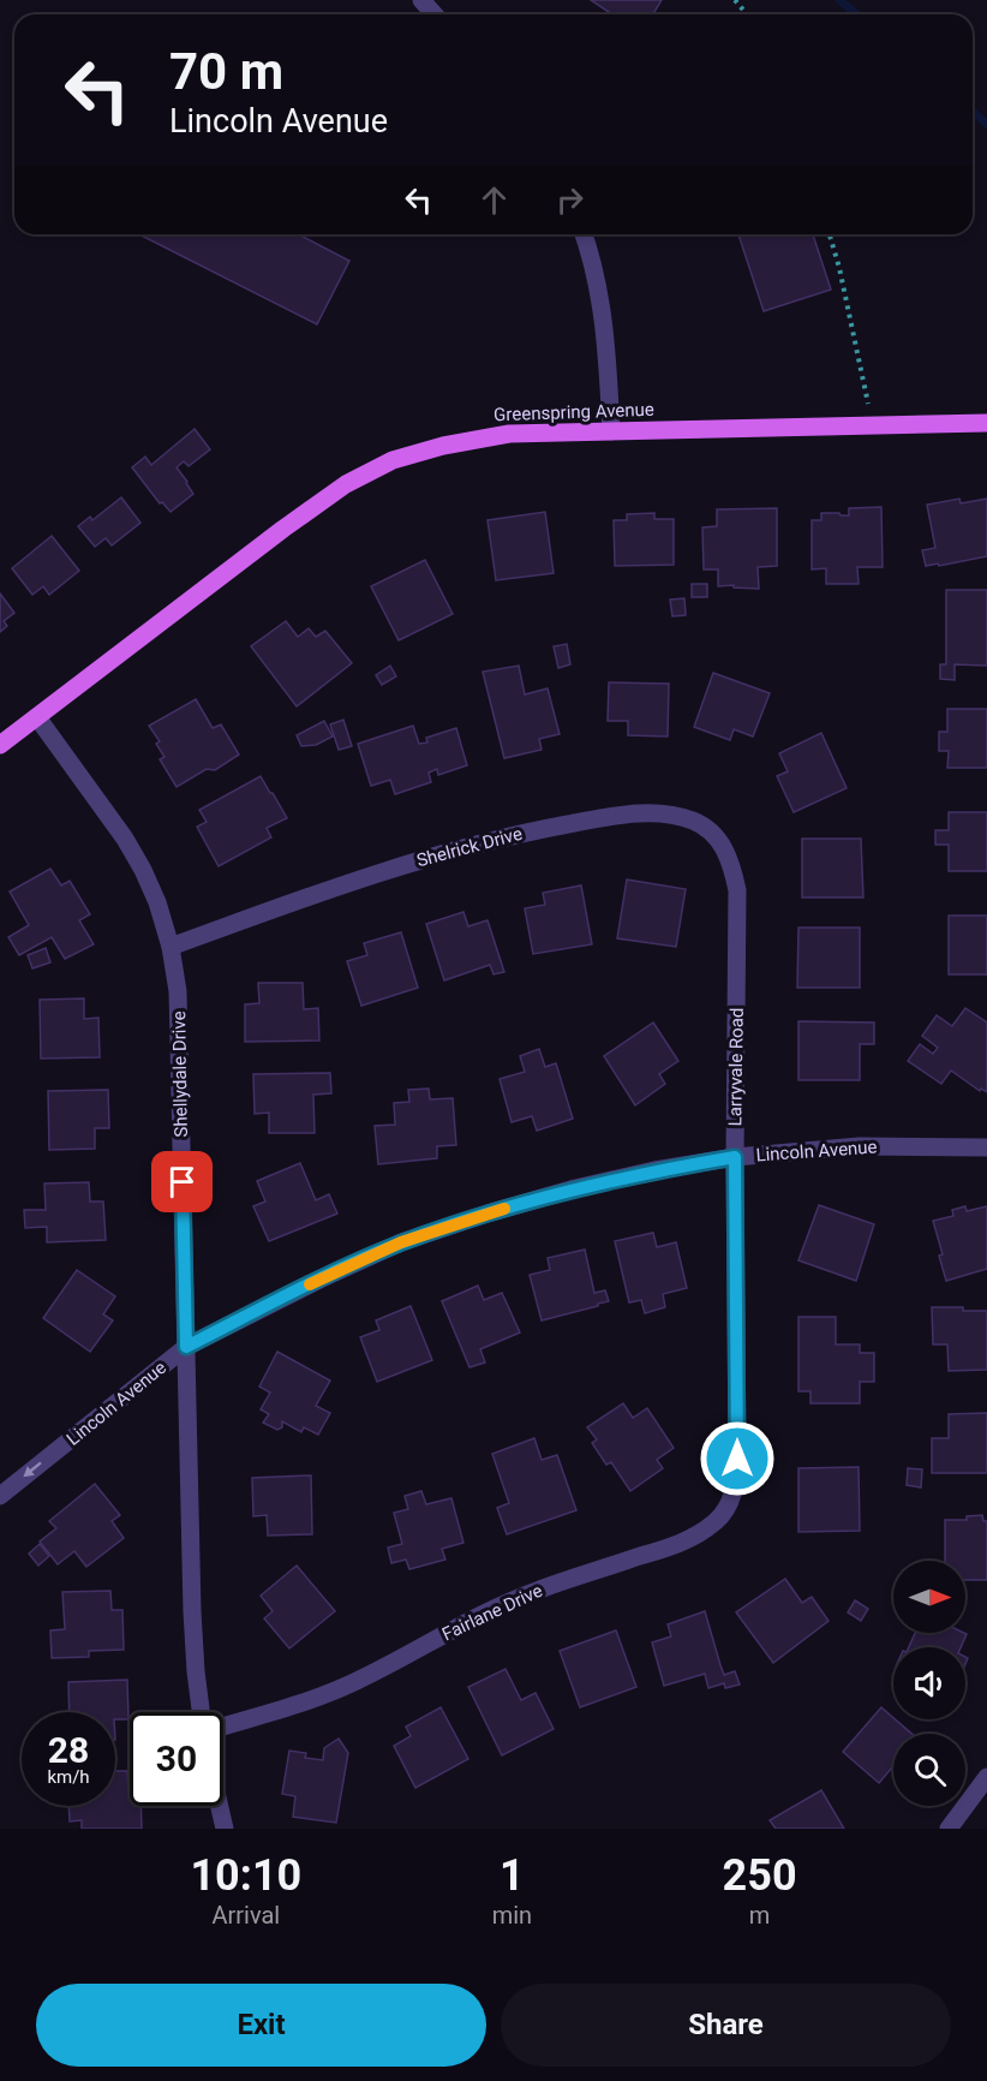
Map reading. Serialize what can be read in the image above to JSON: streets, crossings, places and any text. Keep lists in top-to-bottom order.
{
  "streets": {
    "main road": ["Greenspring Avenue"],
    "street": [
      "Shelrick Drive",
      "Larryvale Road",
      "Shellydale Drive",
      "Lincoln Avenue",
      "Fairlane Drive"
    ]
  },
  "crossings": [
    ["Greenspring Avenue", "Shellydale Drive"],
    ["Shelrick Drive", "Larryvale Road"],
    ["Shelrick Drive", "Shellydale Drive"],
    ["Larryvale Road", "Lincoln Avenue"],
    ["Larryvale Road", "Fairlane Drive"],
    ["Shellydale Drive", "Lincoln Avenue"]
  ],
  "north": "right",
  "page": {
    "turn": ["70 m", "Lincoln Avenue"],
    "speed": "28 km/h",
    "limit": "30",
    "eta": [
      "10:10",
      "Arrival",
      "1",
      "min",
      "250",
      "m"
    ],
    "buttons": ["Exit", "Share"]
  }
}
